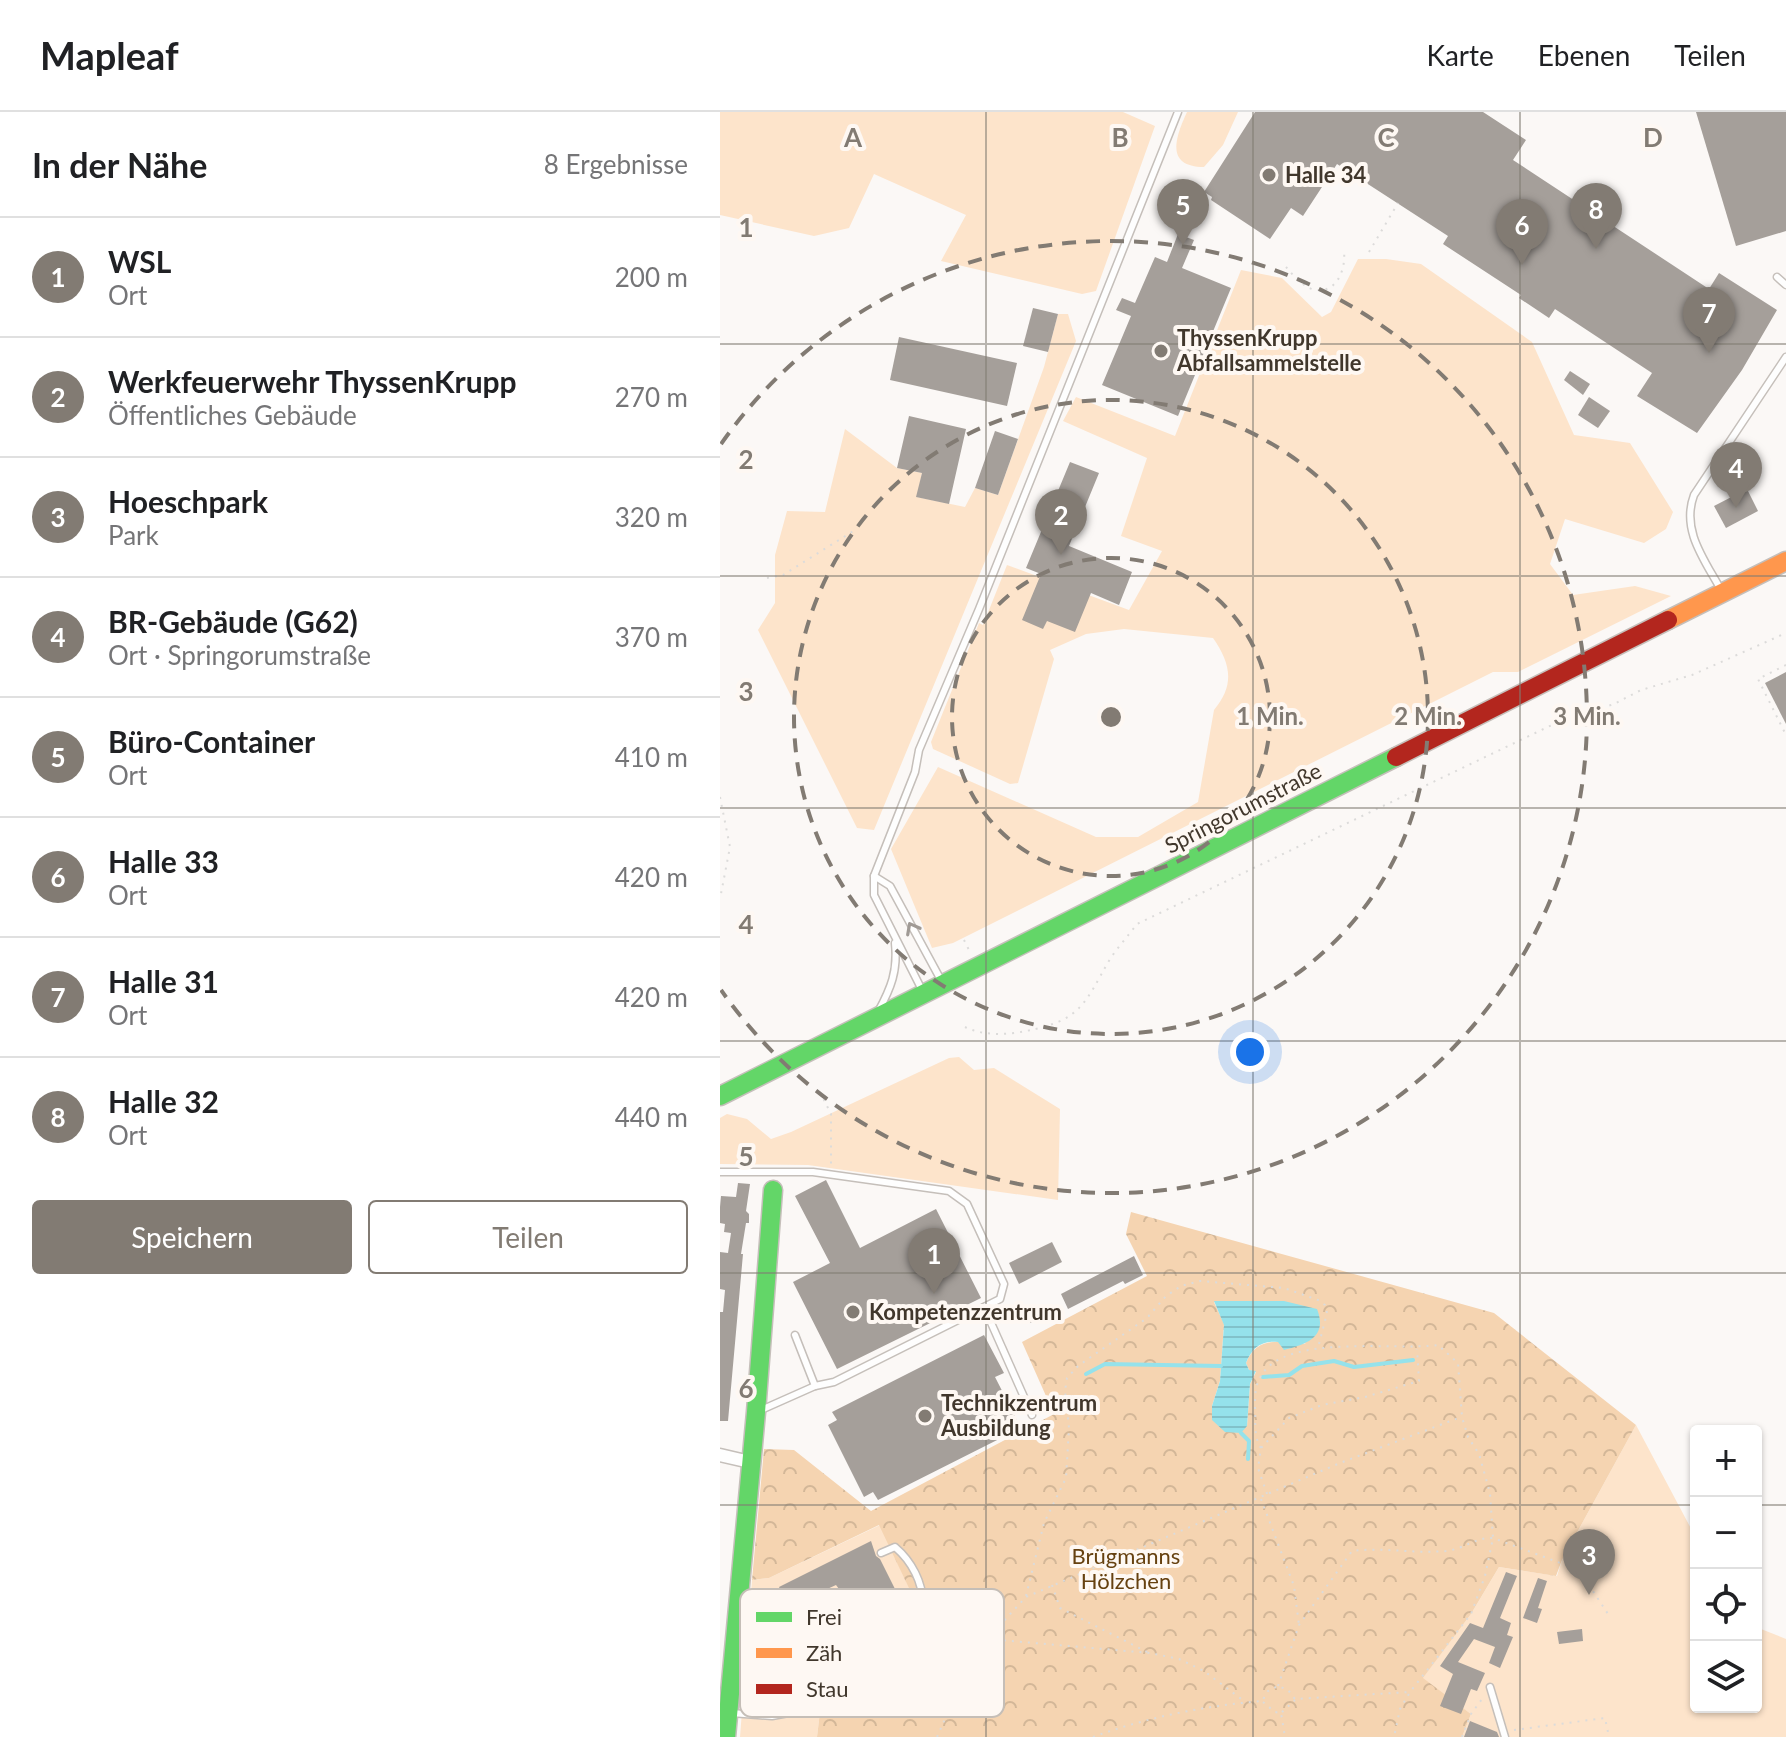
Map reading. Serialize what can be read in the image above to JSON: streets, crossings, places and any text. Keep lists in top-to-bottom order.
{
  "streets": {
    "street": ["Springorumstraße"]
  },
  "parks": ["Brügmanns Hölzchen"],
  "places": [
    "Halle 34",
    "ThyssenKrupp Abfallsammelstelle",
    "Kompetenzzentrum",
    "Technikzentrum Ausbildung"
  ],
  "legend": ["Frei", "Zäh", "Stau"],
  "page": {
    "header": "Mapleaf",
    "nav": ["Karte", "Ebenen", "Teilen"],
    "heading": ["In der Nähe", "8 Ergebnisse"],
    "pins": [
      "5",
      "8",
      "6",
      "7",
      "4",
      "2",
      "1",
      "3"
    ],
    "list": [
      {
        "mark": "1",
        "name": "WSL",
        "note": "Ort",
        "value": "200 m"
      },
      {
        "mark": "2",
        "name": "Werkfeuerwehr ThyssenKrupp",
        "note": "Öffentliches Gebäude",
        "value": "270 m"
      },
      {
        "mark": "3",
        "name": "Hoeschpark",
        "note": "Park",
        "value": "320 m"
      },
      {
        "mark": "4",
        "name": "BR-Gebäude (G62)",
        "note": "Ort · Springorumstraße",
        "value": "370 m"
      },
      {
        "mark": "5",
        "name": "Büro-Container",
        "note": "Ort",
        "value": "410 m"
      },
      {
        "mark": "6",
        "name": "Halle 33",
        "note": "Ort",
        "value": "420 m"
      },
      {
        "mark": "7",
        "name": "Halle 31",
        "note": "Ort",
        "value": "420 m"
      },
      {
        "mark": "8",
        "name": "Halle 32",
        "note": "Ort",
        "value": "440 m"
      }
    ],
    "buttons": ["Speichern", "Teilen"],
    "map_buttons": ["+", "−"]
  },
  "grid": {
    "columns": [
      "A",
      "B",
      "C",
      "D"
    ],
    "rows": [
      "1",
      "2",
      "3",
      "4",
      "5",
      "6"
    ]
  },
  "rings": ["1 Min.", "2 Min.", "3 Min."]
}
